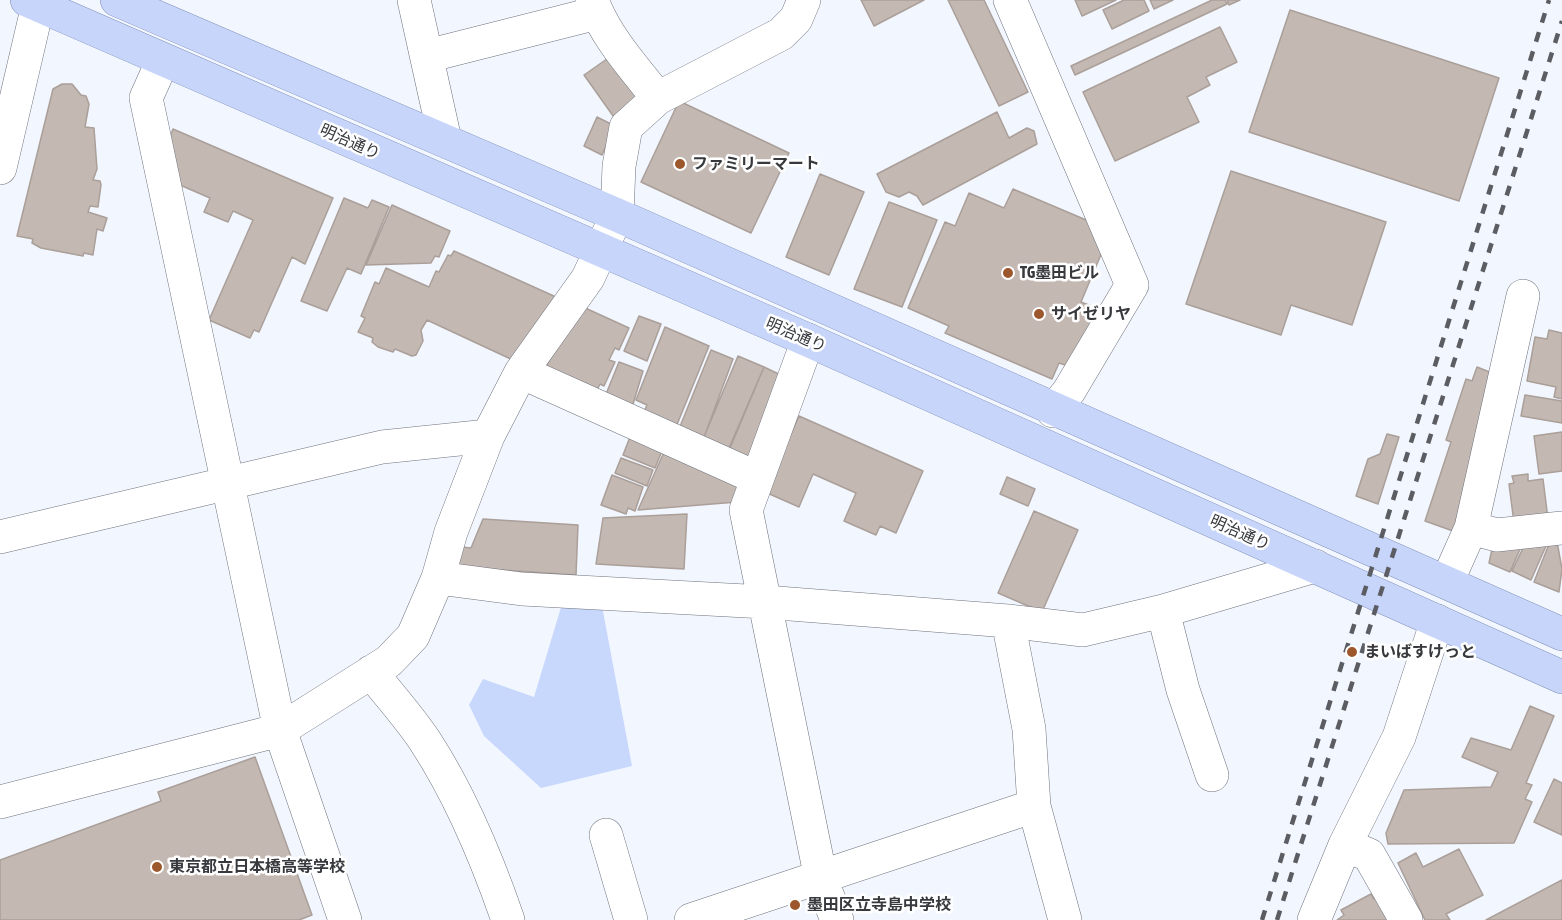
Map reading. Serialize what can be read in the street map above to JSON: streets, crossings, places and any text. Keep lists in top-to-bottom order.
{
  "streets": {
    "main road": ["明治通り"]
  },
  "places": [
    "ファミリーマート",
    "TG墨田ビル",
    "サイゼリヤ",
    "まいばすけっと",
    "東京都立日本橋高等学校",
    "墨田区立寺島中学校"
  ]
}
